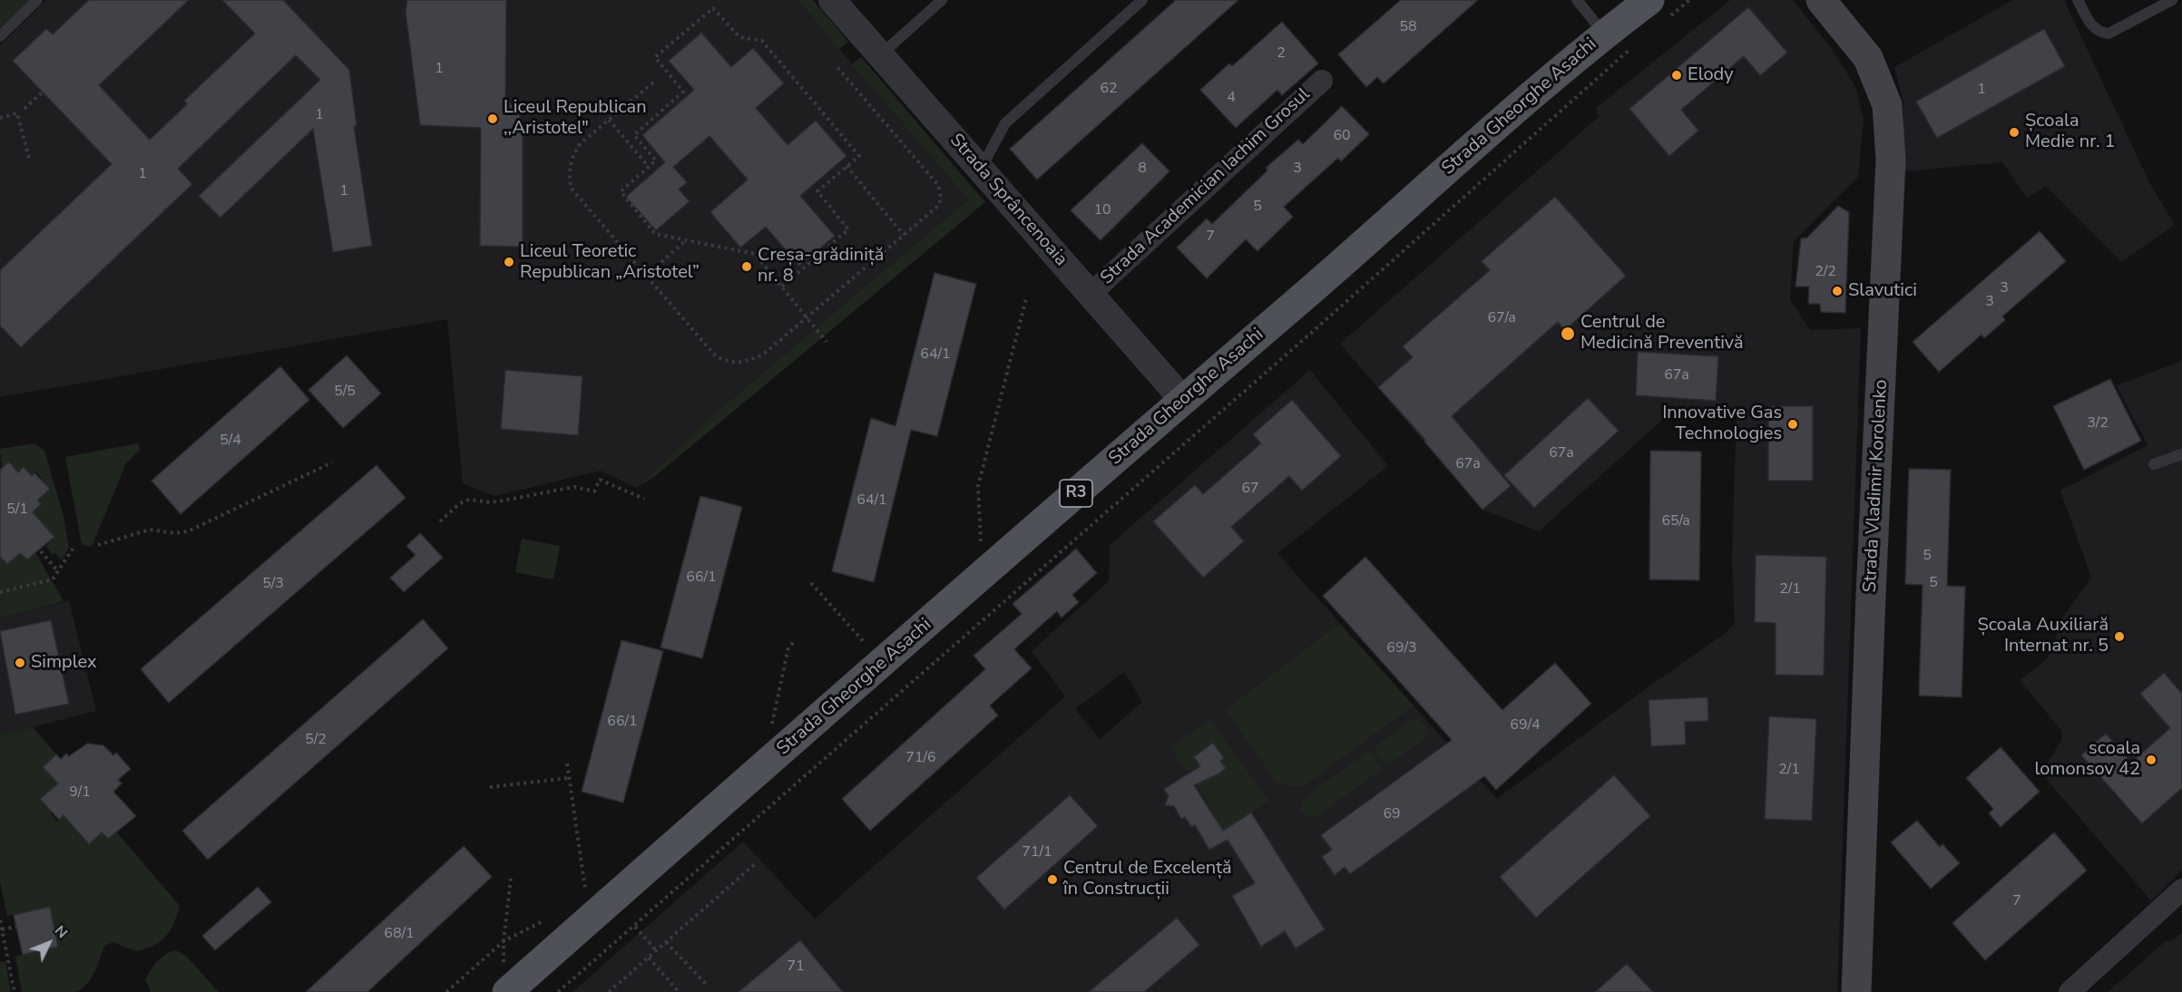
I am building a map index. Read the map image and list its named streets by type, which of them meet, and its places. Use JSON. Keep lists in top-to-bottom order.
{
  "streets": {
    "main road": ["Strada Gheorghe Asachi", "Strada Vladimir Korolenko", "R3"],
    "street": ["Strada Academician Iachim Grosul", "Strada Sprâncenoaia"]
  },
  "crossings": [
    ["Strada Gheorghe Asachi", "Strada Sprâncenoaia"],
    ["Strada Academician Iachim Grosul", "Strada Sprâncenoaia"]
  ],
  "places": [
    "Elody",
    "Liceul Republican ,,Aristotel\"",
    "Școala Medie nr. 1",
    "Liceul Teoretic Republican „Aristotel”",
    "Creșa-grădiniță nr. 8",
    "Slavutici",
    "Centrul de Medicină Preventivă",
    "Innovative Gas Technologies",
    "Școala Auxiliară Internat nr. 5",
    "Simplex",
    "scoala lomonsov 42",
    "Centrul de Excelență în Construcții"
  ],
  "house_numbers": [
    "58",
    "2",
    "1",
    "62",
    "1",
    "4",
    "1",
    "60",
    "8",
    "3",
    "1",
    "1",
    "5",
    "10",
    "7",
    "2/2",
    "3",
    "3",
    "67/a",
    "64/1",
    "67a",
    "5/5",
    "3/2",
    "5/4",
    "67a",
    "67a",
    "67",
    "64/1",
    "5/1",
    "65/a",
    "5",
    "66/1",
    "5",
    "5/3",
    "2/1",
    "69/3",
    "66/1",
    "69/4",
    "5/2",
    "71/6",
    "2/1",
    "9/1",
    "69",
    "71/1",
    "7",
    "68/1",
    "71"
  ],
  "north": "top right"
}
